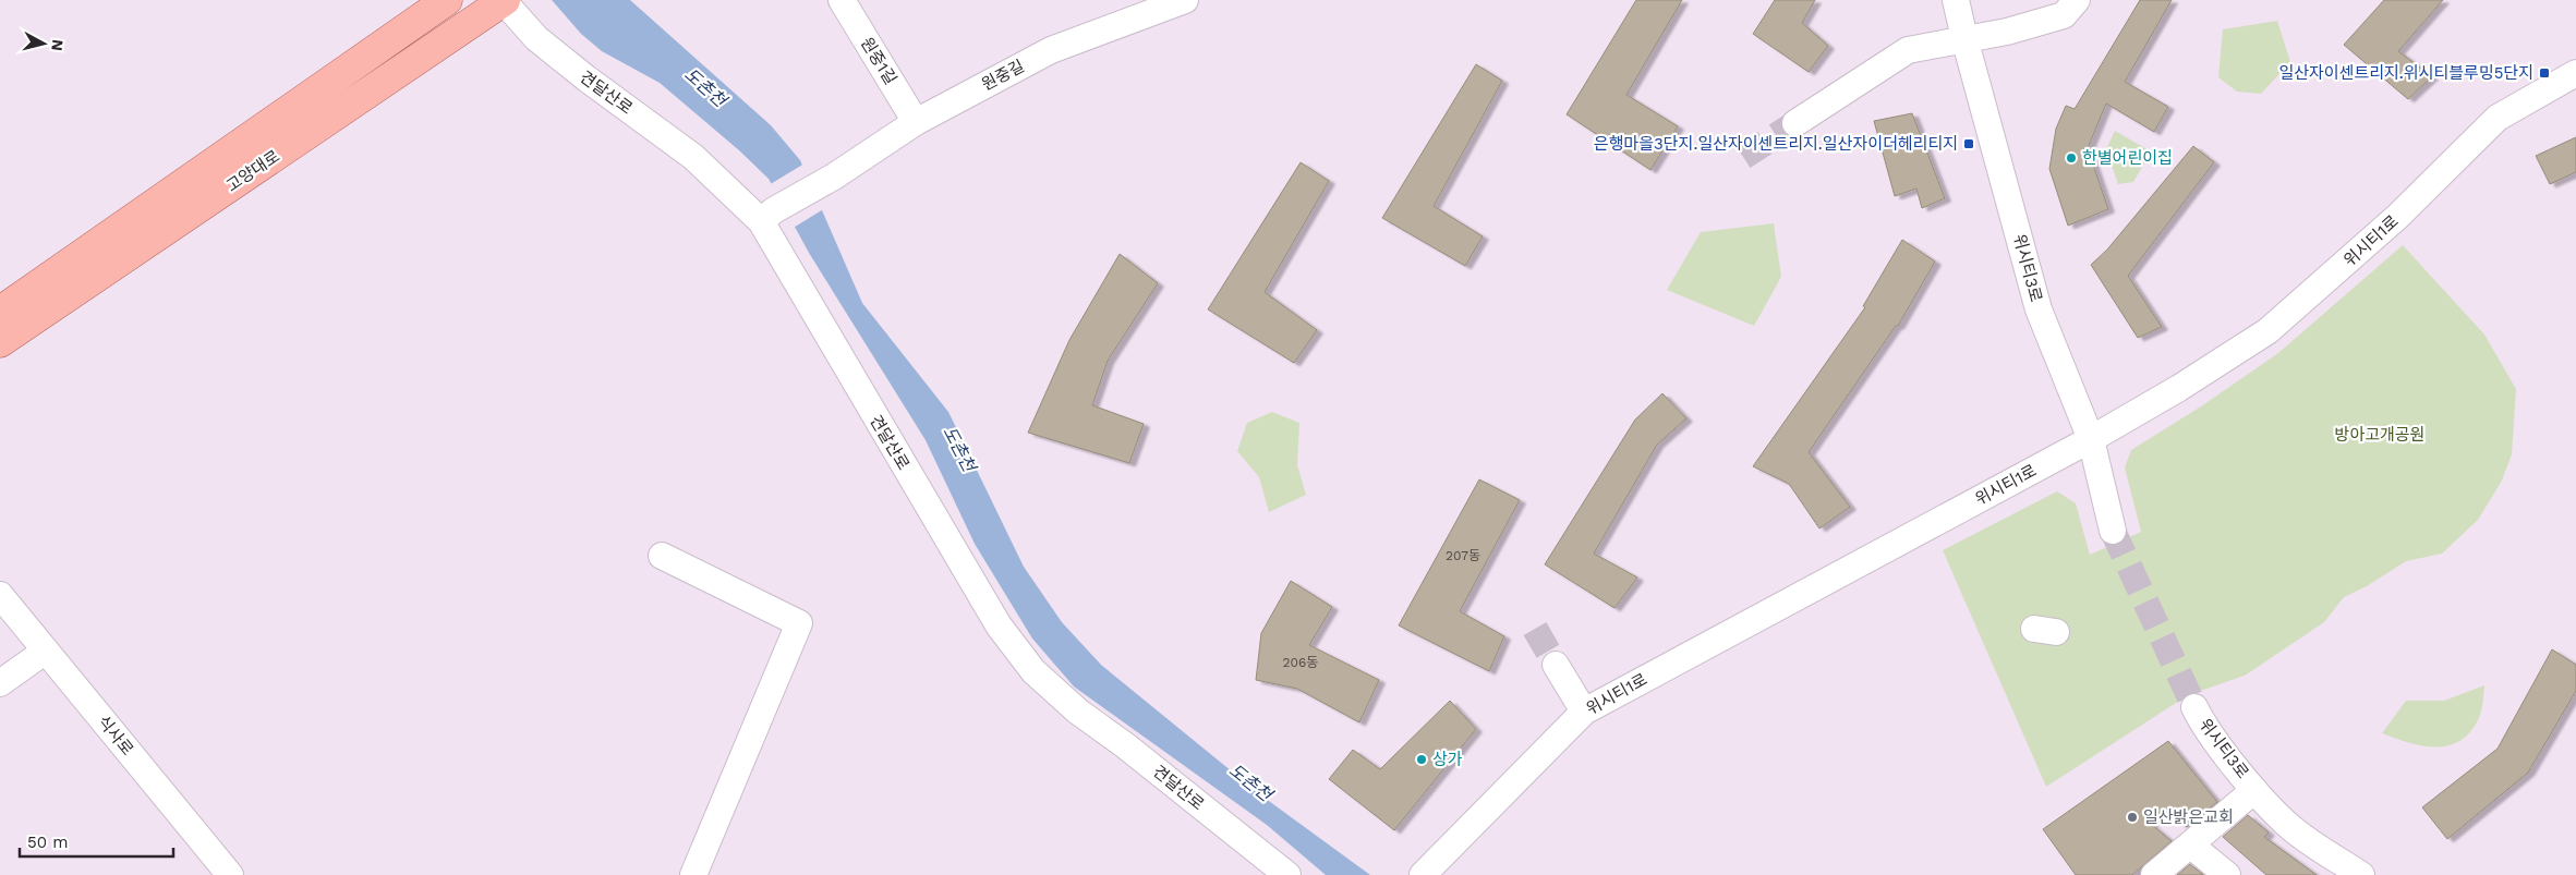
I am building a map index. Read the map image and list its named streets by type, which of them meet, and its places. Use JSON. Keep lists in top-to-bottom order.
{
  "streets": {
    "main road": ["고양대로"],
    "street": [
      "원중1길",
      "원중길",
      "견달산로",
      "위시티1로",
      "위시티3로",
      "식사로"
    ]
  },
  "crossings": [
    ["원중1길", "원중길"],
    ["원중길", "견달산로"],
    ["견달산로", "고양대로"],
    ["위시티1로", "위시티3로"]
  ],
  "water": ["도촌천"],
  "parks": ["방아고개공원"],
  "places": {
    "transit": ["일산자이센트리지.위시티블루밍5단지", "은행마을3단지.일산자이센트리지.일산자이더헤리티지"],
    "other": ["한별어린이집", "상가", "일산밝은교회"]
  },
  "house_numbers": ["207동", "206동"],
  "scale_bar": "50 m",
  "north": "right"
}
